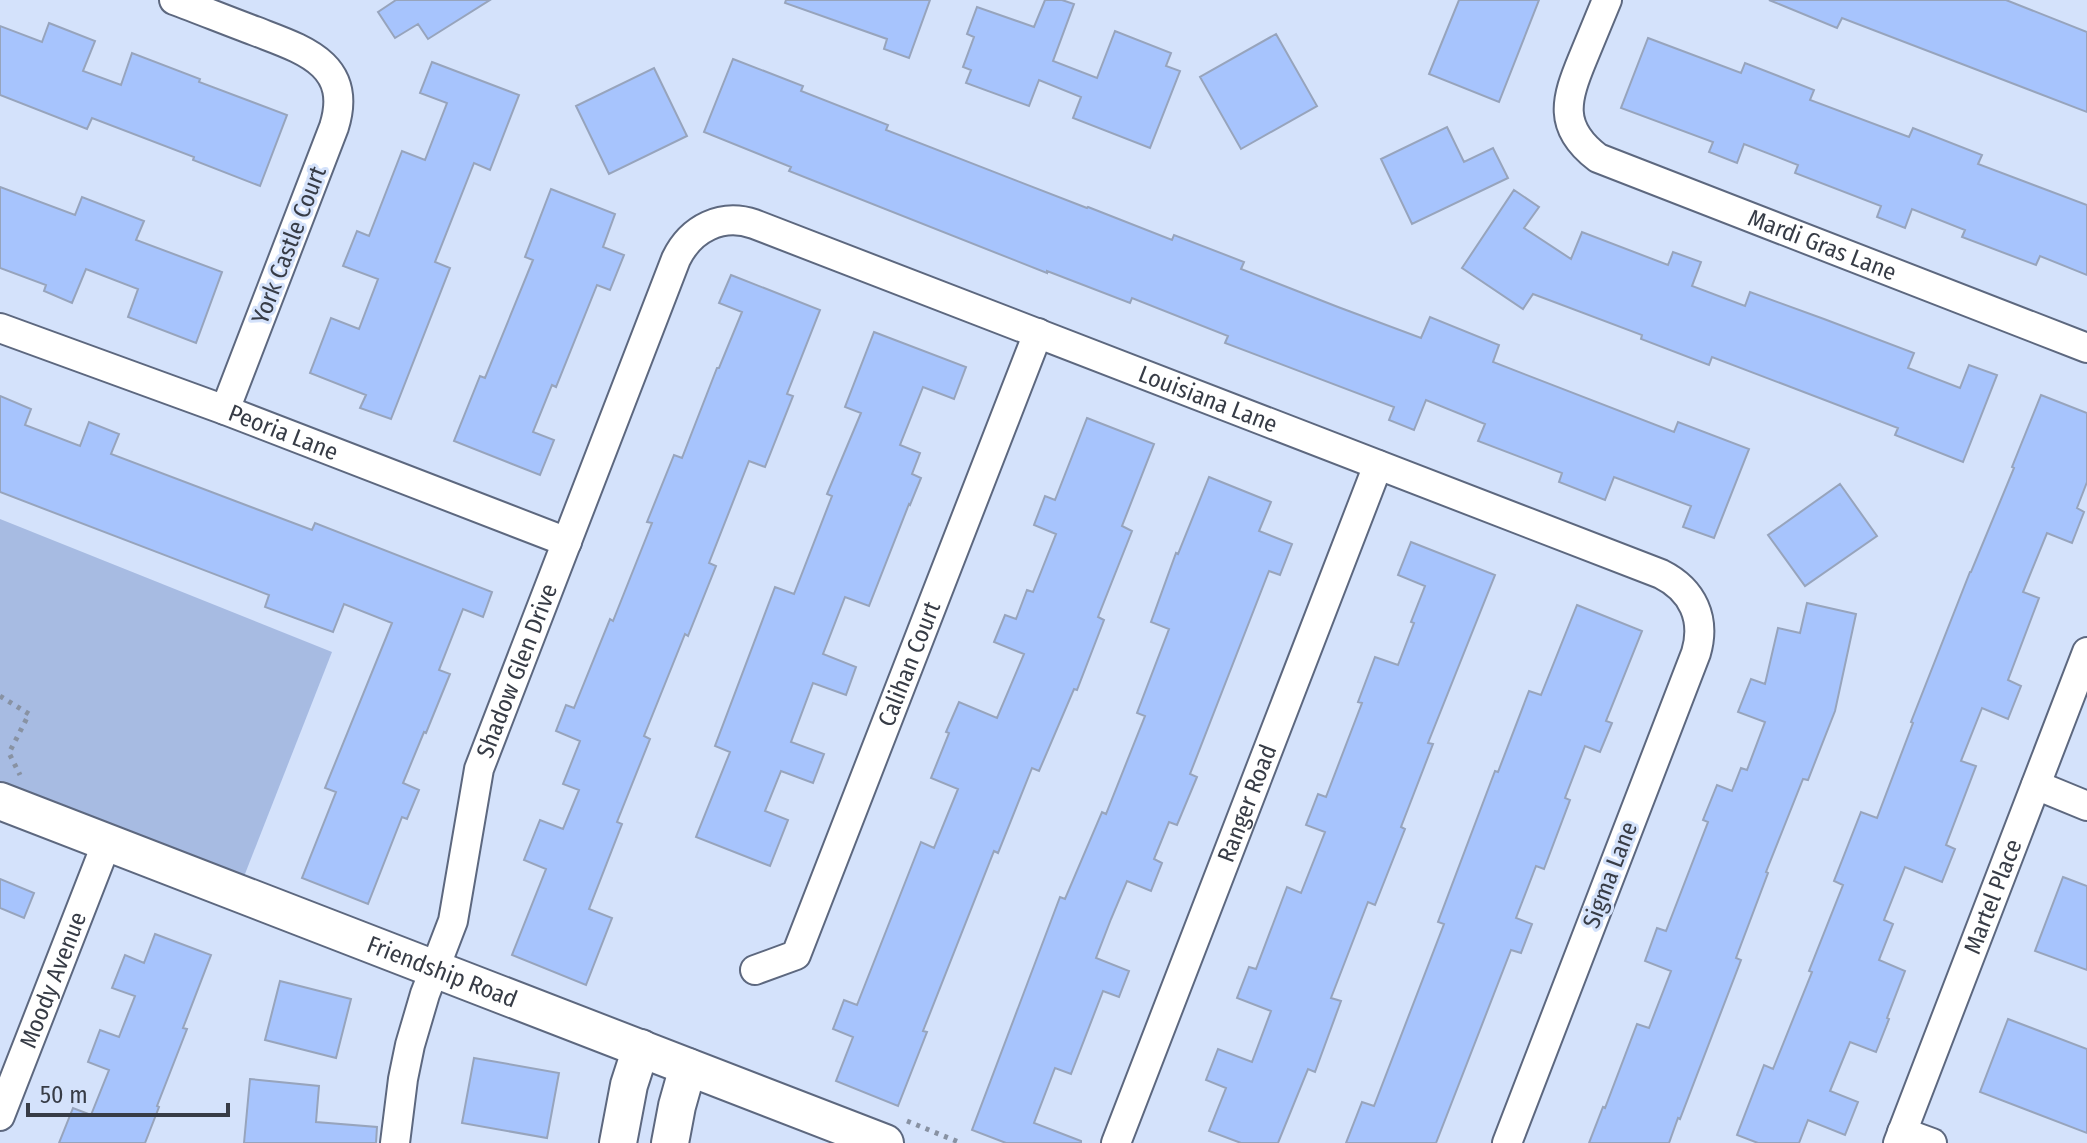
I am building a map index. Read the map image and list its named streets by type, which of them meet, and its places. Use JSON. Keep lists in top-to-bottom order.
{
  "streets": {
    "street": [
      "York Castle Court",
      "Mardi Gras Lane",
      "Louisiana Lane",
      "Peoria Lane",
      "Calihan Court",
      "Shadow Glen Drive",
      "Ranger Road",
      "Sigma Lane",
      "Martel Place",
      "Friendship Road",
      "Moody Avenue"
    ]
  },
  "crossings": [
    ["York Castle Court", "Peoria Lane"],
    ["Louisiana Lane", "Calihan Court"],
    ["Louisiana Lane", "Shadow Glen Drive"],
    ["Louisiana Lane", "Ranger Road"],
    ["Louisiana Lane", "Sigma Lane"],
    ["Peoria Lane", "Shadow Glen Drive"],
    ["Shadow Glen Drive", "Friendship Road"],
    ["Friendship Road", "Moody Avenue"]
  ],
  "scale_bar": "50 m"
}
